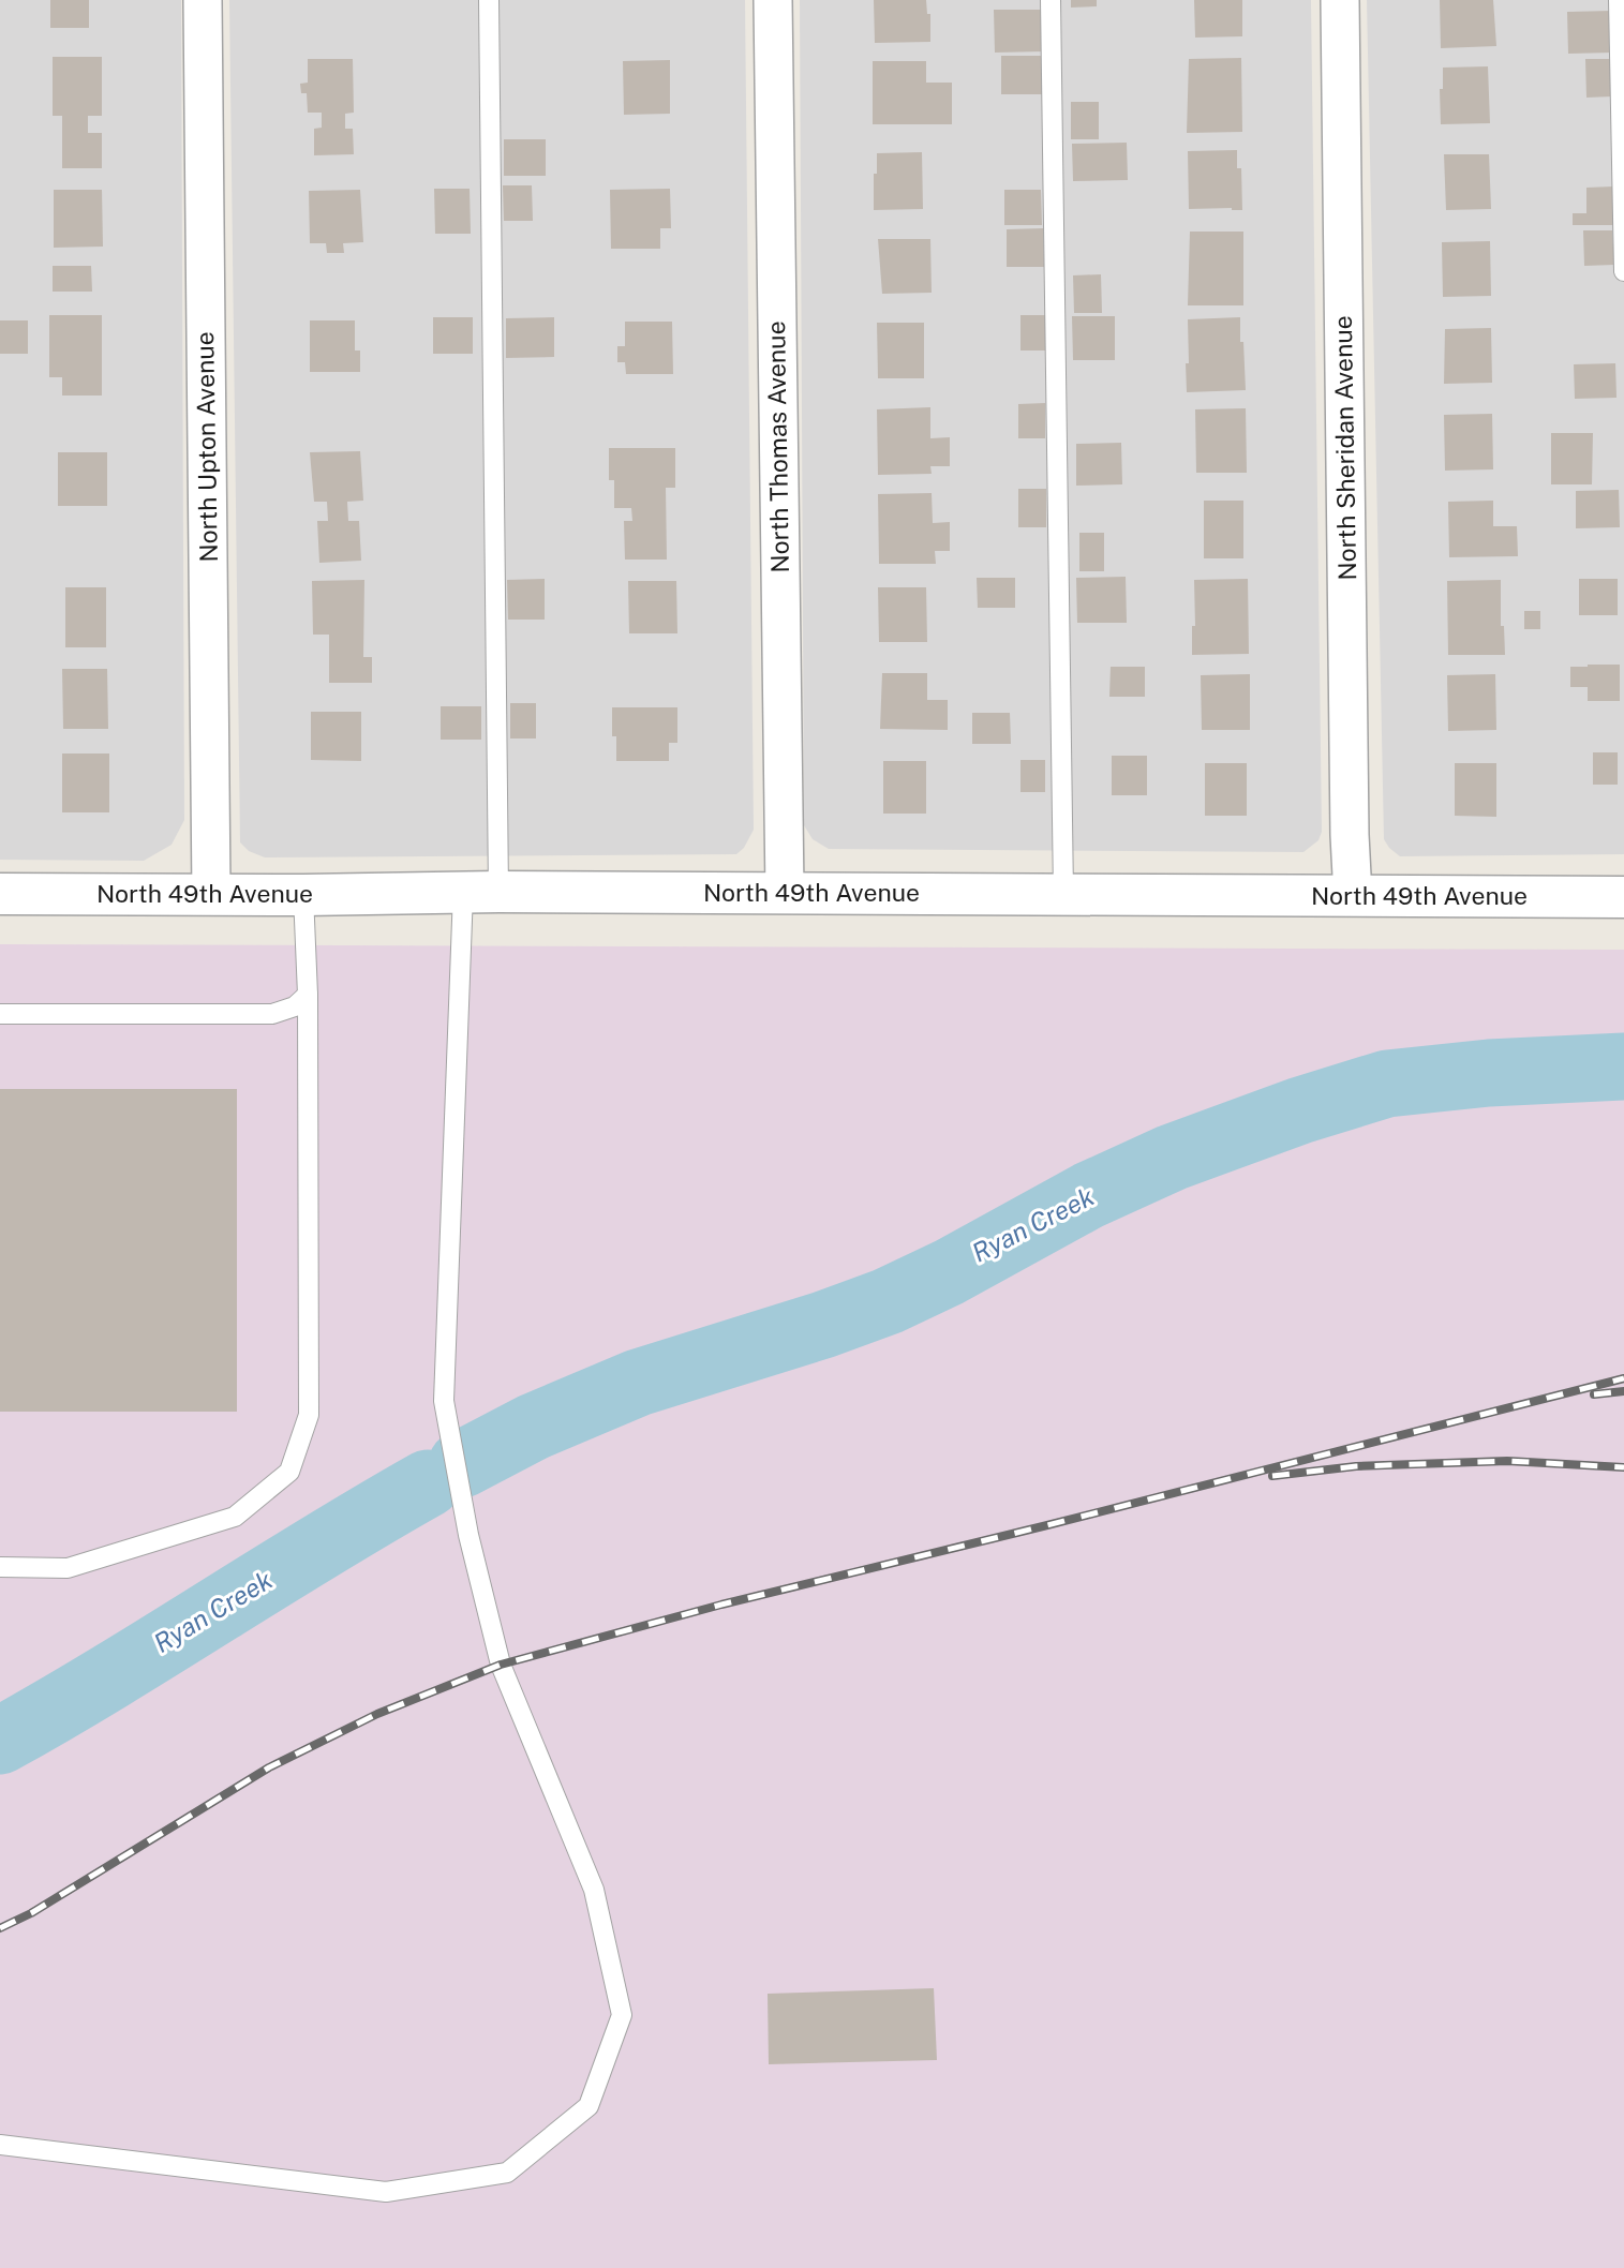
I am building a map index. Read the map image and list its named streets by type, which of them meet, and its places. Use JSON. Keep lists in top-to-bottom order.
{
  "streets": {
    "street": [
      "North Upton Avenue",
      "North Thomas Avenue",
      "North Sheridan Avenue",
      "North 49th Avenue"
    ]
  },
  "crossings": [
    ["North Upton Avenue", "North 49th Avenue"],
    ["North Thomas Avenue", "North 49th Avenue"],
    ["North Sheridan Avenue", "North 49th Avenue"]
  ],
  "water": ["Ryan Creek"]
}
